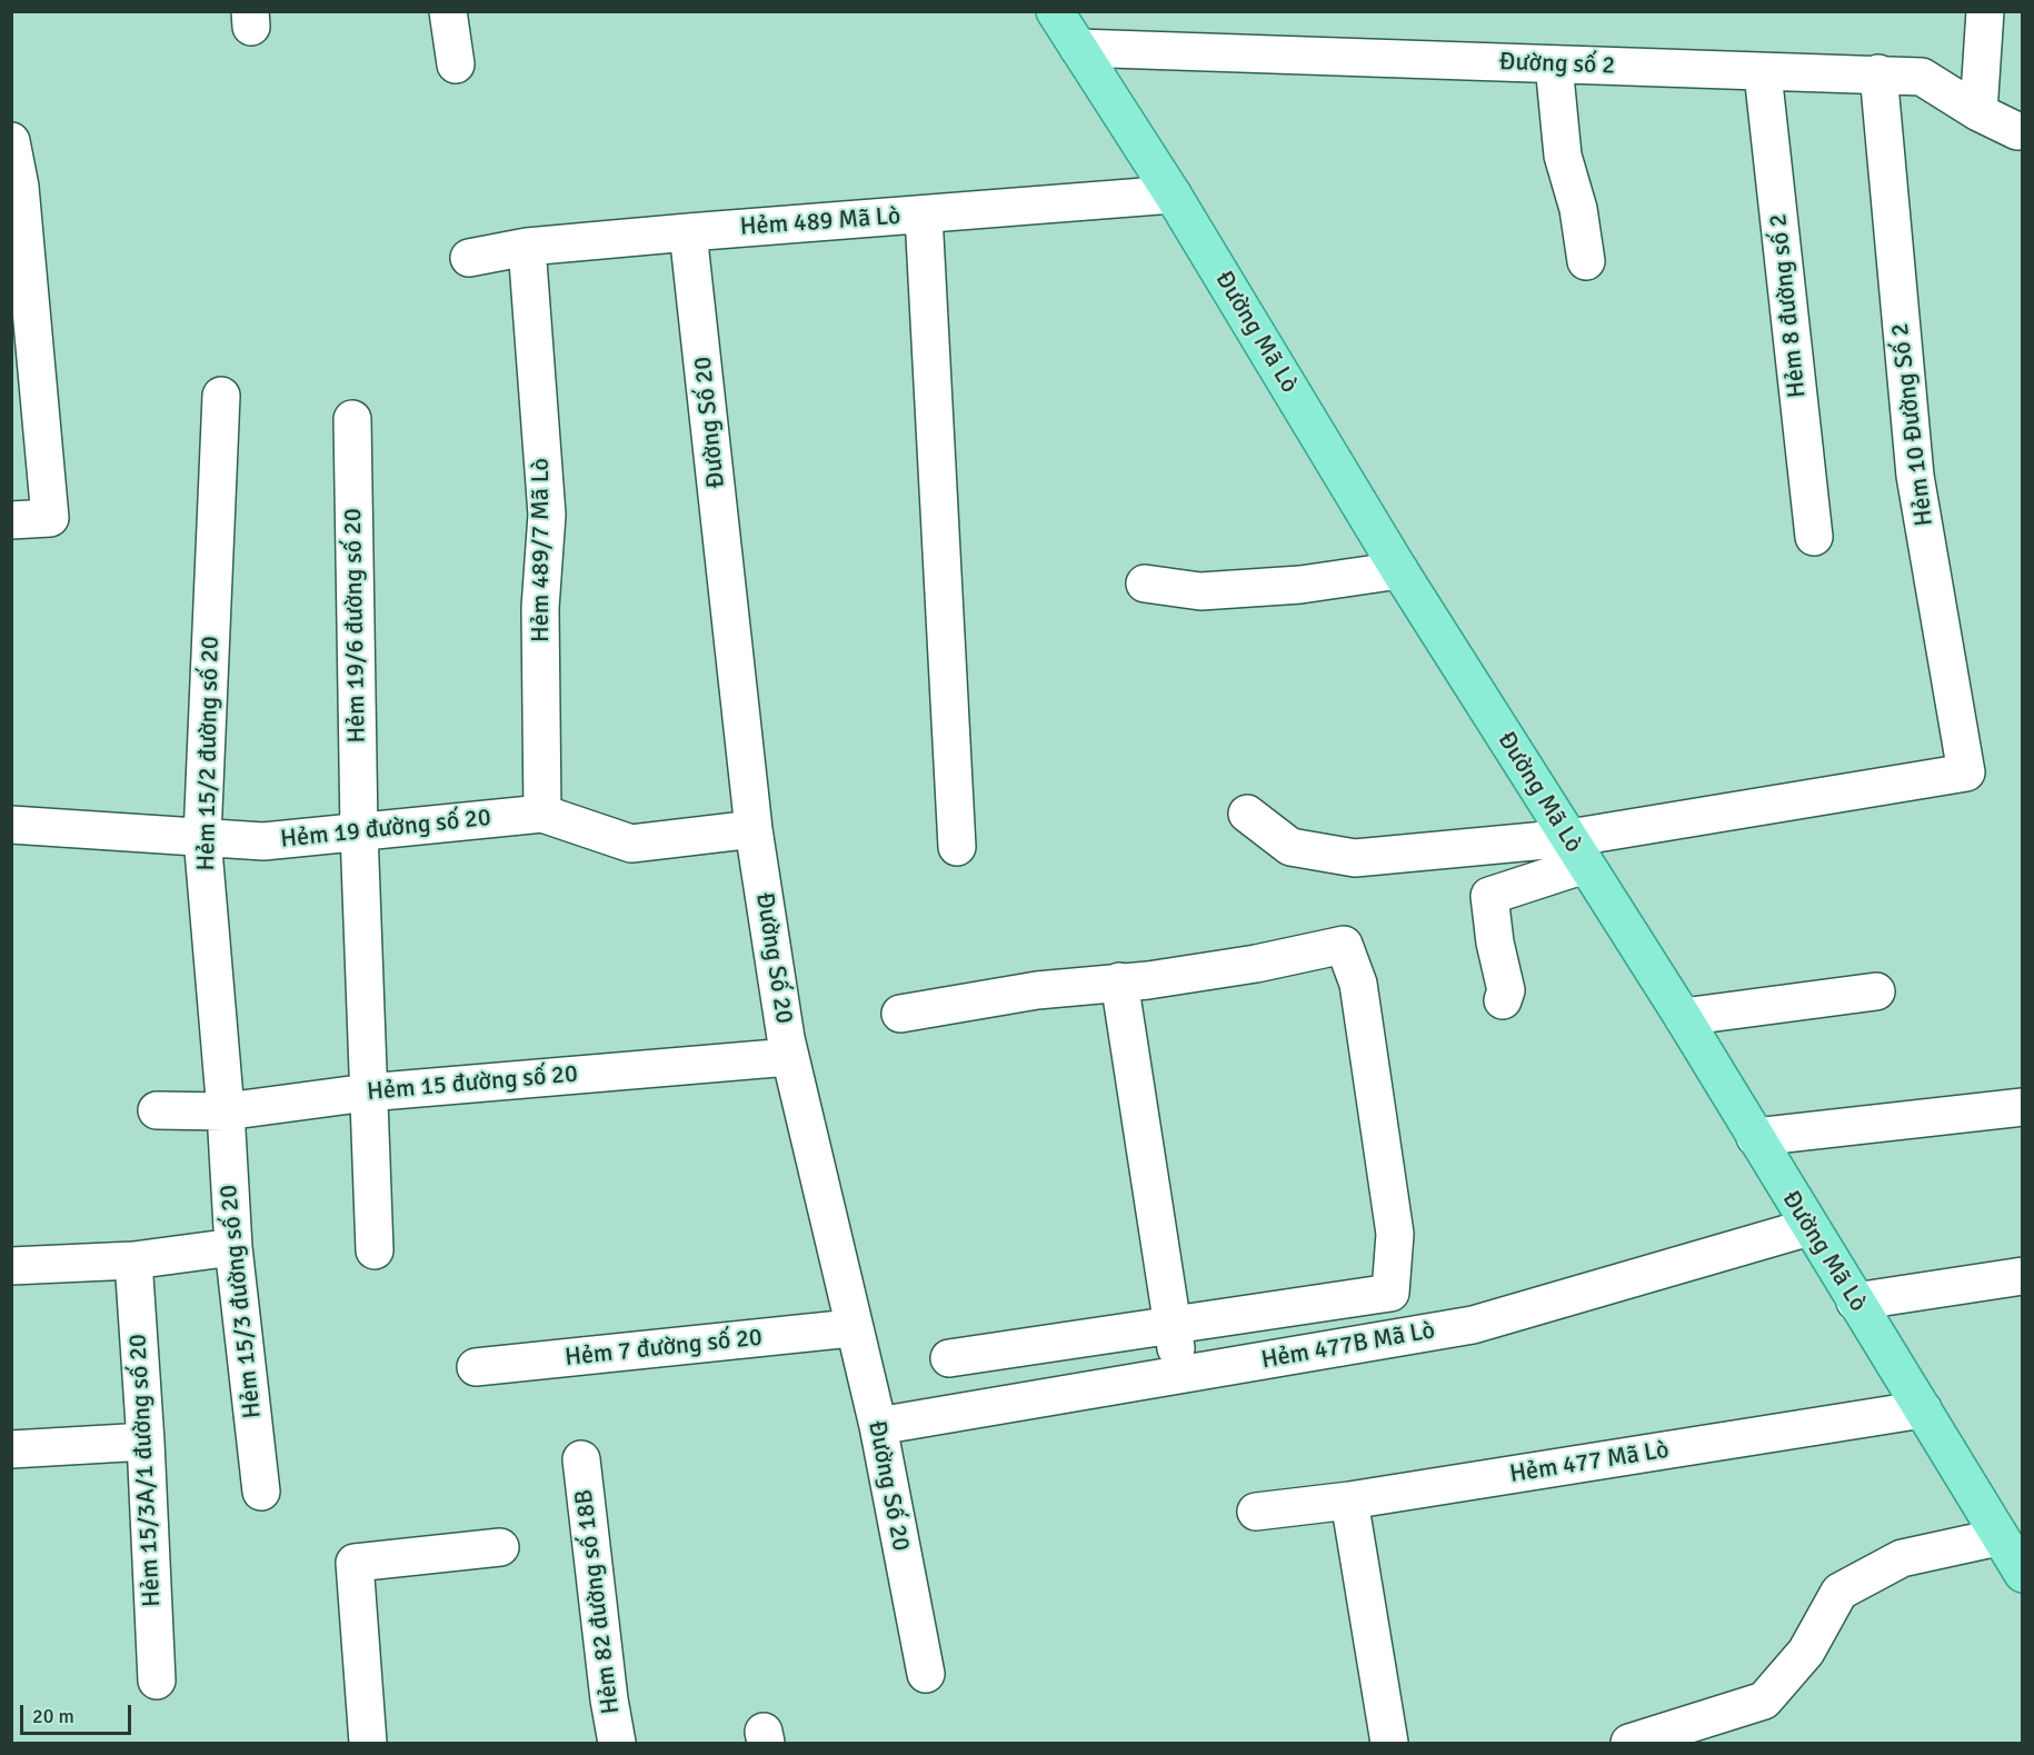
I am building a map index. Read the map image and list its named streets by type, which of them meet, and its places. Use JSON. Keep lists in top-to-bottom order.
{
  "streets": {
    "main road": ["Đường Mã Lò"],
    "street": [
      "Đường số 2",
      "Hẻm 489 Mã Lò",
      "Hẻm 8 đường số 2",
      "Đường Số 20",
      "Hẻm 10 Đường Số 2",
      "Hẻm 489/7 Mã Lò",
      "Hẻm 19/6 đường số 20",
      "Hẻm 15/2 đường số 20",
      "Hẻm 19 đường số 20",
      "Hẻm 15 đường số 20",
      "Hẻm 15/3 đường số 20",
      "Hẻm 477B Mã Lò",
      "Hẻm 7 đường số 20",
      "Hẻm 477 Mã Lò",
      "Hẻm 15/3A/1 đường số 20",
      "Hẻm 82 đường số 18B"
    ]
  },
  "crossings": [
    ["Đường số 2", "Hẻm 8 đường số 2"],
    ["Đường số 2", "Đường Mã Lò"],
    ["Đường số 2", "Hẻm 10 Đường Số 2"],
    ["Hẻm 489 Mã Lò", "Đường Mã Lò"],
    ["Hẻm 489 Mã Lò", "Đường Số 20"],
    ["Hẻm 489 Mã Lò", "Hẻm 489/7 Mã Lò"],
    ["Đường Mã Lò", "Hẻm 10 Đường Số 2"],
    ["Đường Mã Lò", "Hẻm 477B Mã Lò"],
    ["Đường Mã Lò", "Hẻm 477 Mã Lò"],
    ["Đường Số 20", "Hẻm 19 đường số 20"],
    ["Đường Số 20", "Hẻm 15 đường số 20"],
    ["Đường Số 20", "Hẻm 477B Mã Lò"],
    ["Đường Số 20", "Hẻm 7 đường số 20"],
    ["Hẻm 489/7 Mã Lò", "Hẻm 19 đường số 20"],
    ["Hẻm 19/6 đường số 20", "Hẻm 19 đường số 20"],
    ["Hẻm 19/6 đường số 20", "Hẻm 15 đường số 20"],
    ["Hẻm 15/2 đường số 20", "Hẻm 19 đường số 20"],
    ["Hẻm 15/2 đường số 20", "Hẻm 15 đường số 20"],
    ["Hẻm 15/2 đường số 20", "Hẻm 15/3 đường số 20"],
    ["Hẻm 15 đường số 20", "Hẻm 15/3 đường số 20"]
  ],
  "scale_bar": "20 m"
}
